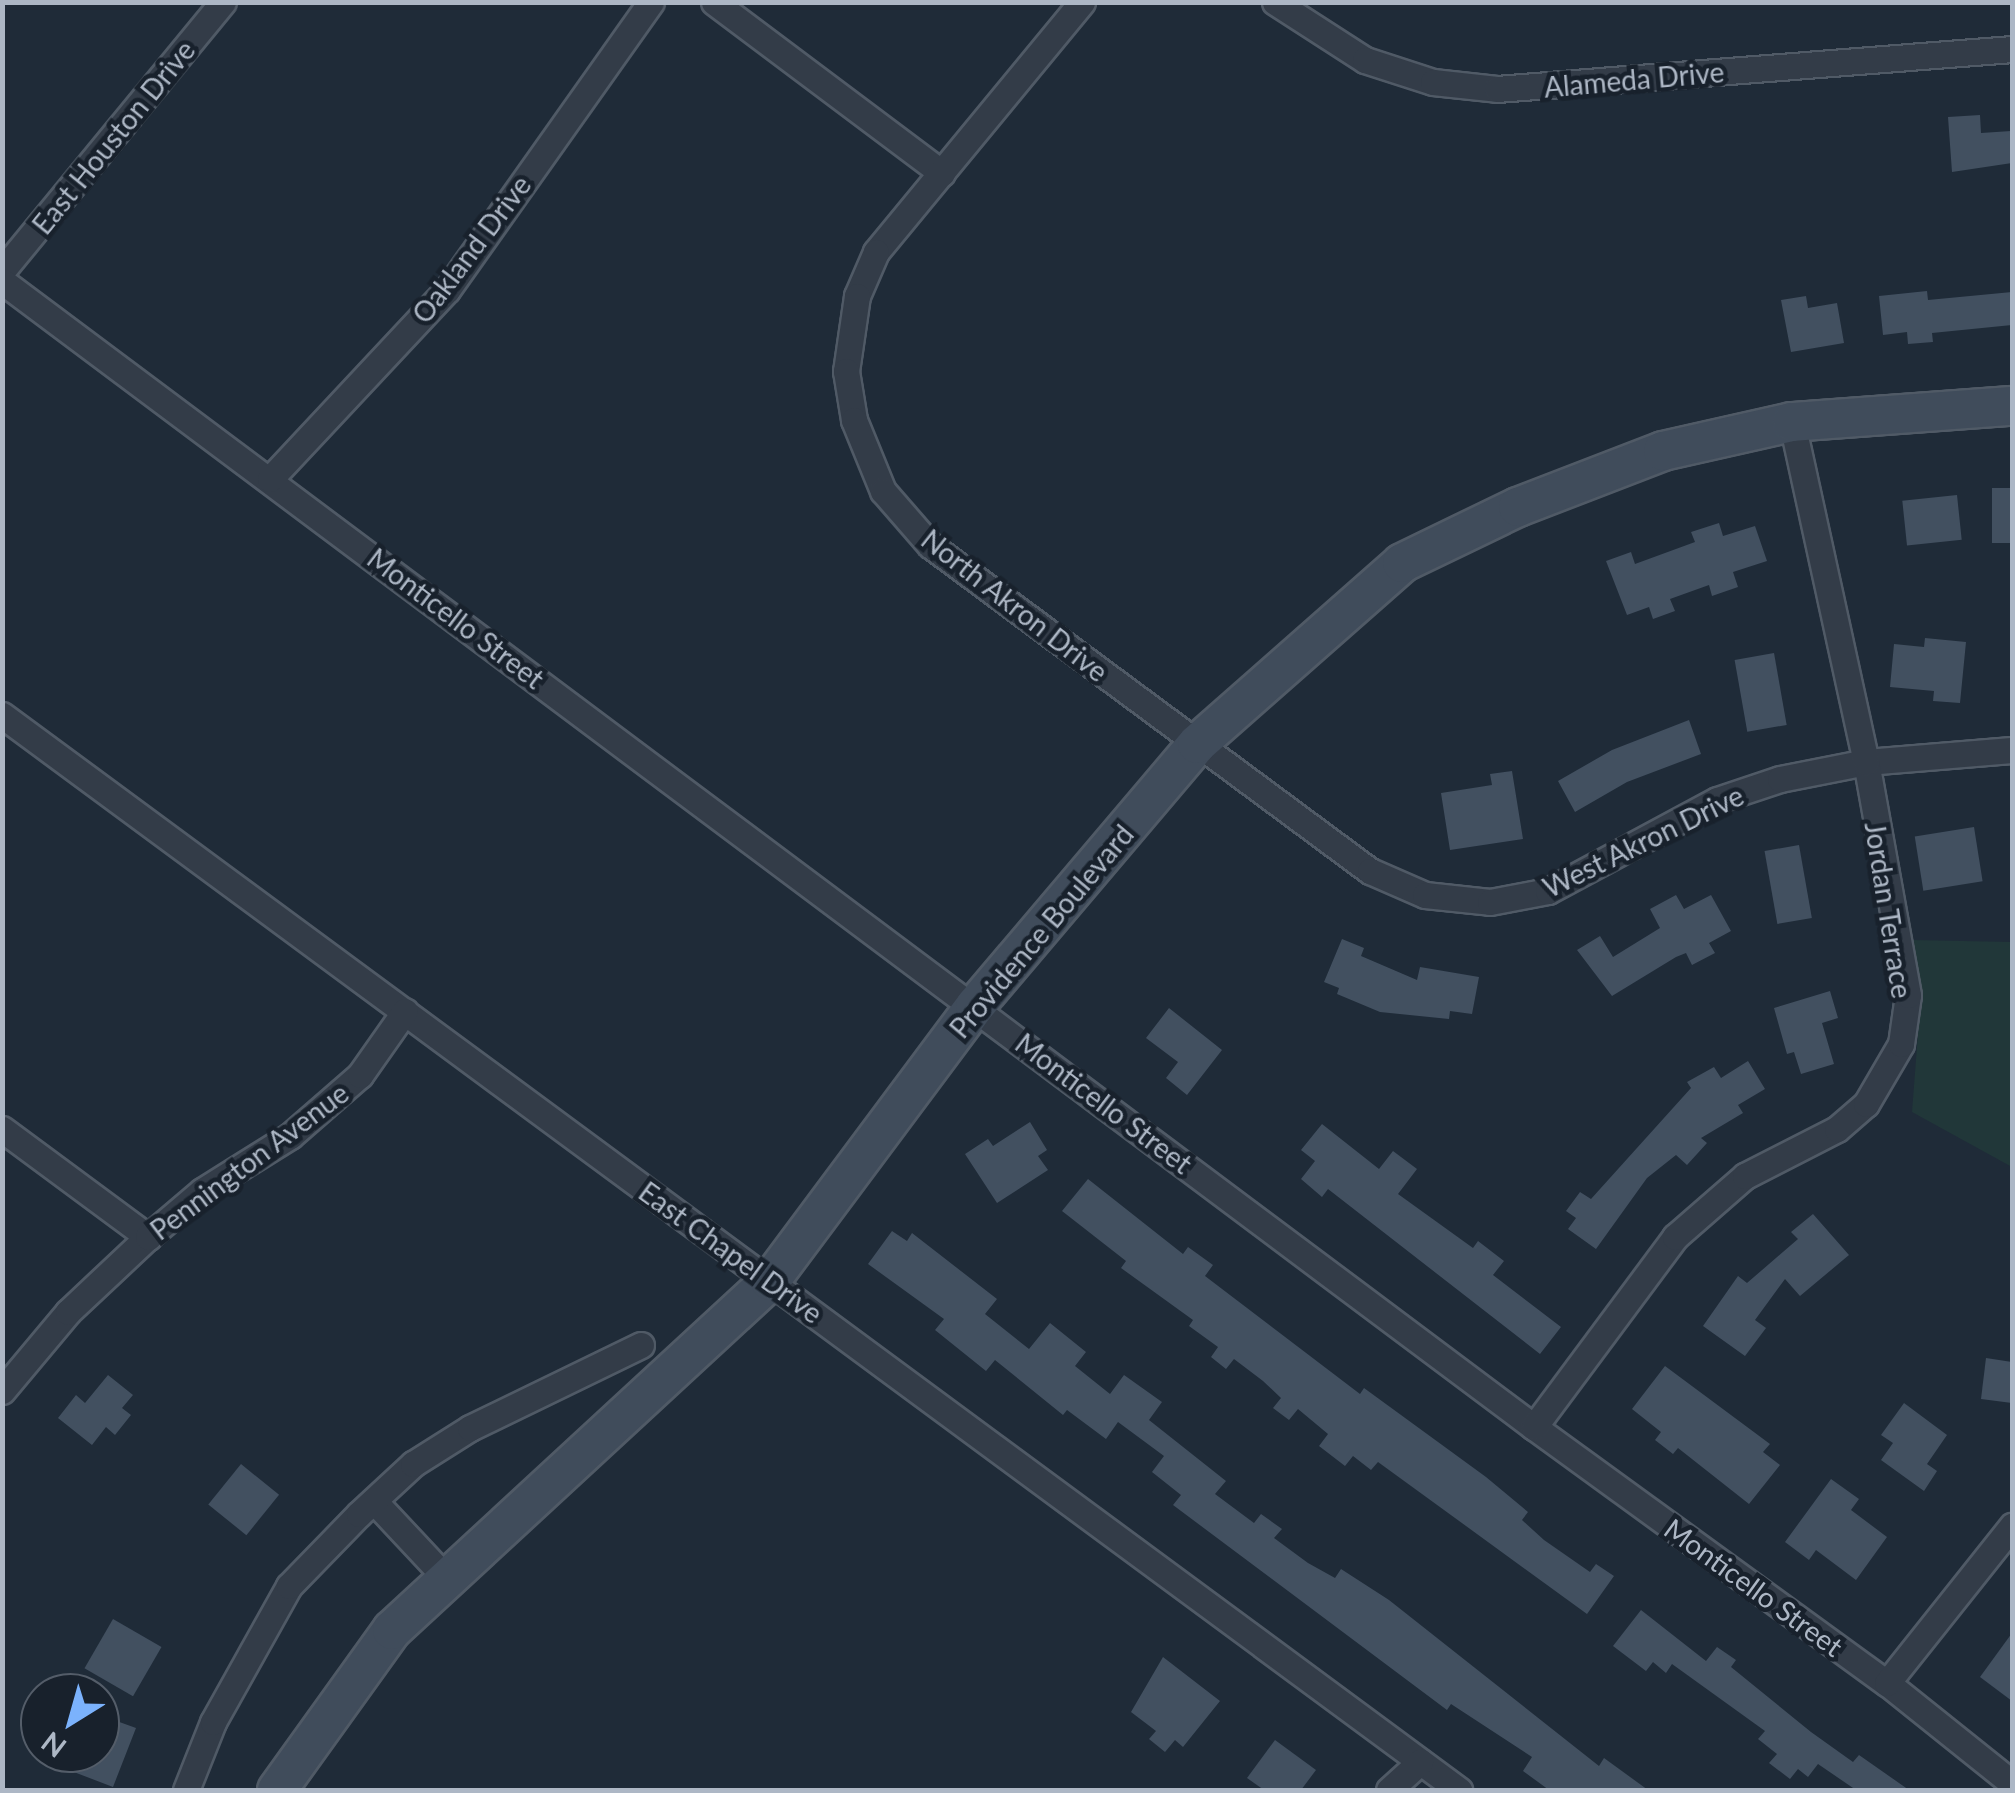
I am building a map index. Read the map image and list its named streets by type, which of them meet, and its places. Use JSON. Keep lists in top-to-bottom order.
{
  "streets": {
    "main road": ["Providence Boulevard"],
    "street": [
      "Alameda Drive",
      "East Houston Drive",
      "Oakland Drive",
      "North Akron Drive",
      "Monticello Street",
      "West Akron Drive",
      "Jordan Terrace",
      "Pennington Avenue",
      "East Chapel Drive"
    ]
  },
  "crossings": [
    ["Oakland Drive", "Monticello Street"],
    ["North Akron Drive", "West Akron Drive"],
    ["North Akron Drive", "Providence Boulevard"],
    ["Monticello Street", "Jordan Terrace"],
    ["Monticello Street", "Providence Boulevard"],
    ["West Akron Drive", "Jordan Terrace"],
    ["West Akron Drive", "Providence Boulevard"],
    ["Jordan Terrace", "Providence Boulevard"],
    ["Providence Boulevard", "East Chapel Drive"],
    ["Pennington Avenue", "East Chapel Drive"]
  ],
  "north": "bottom left"
}
